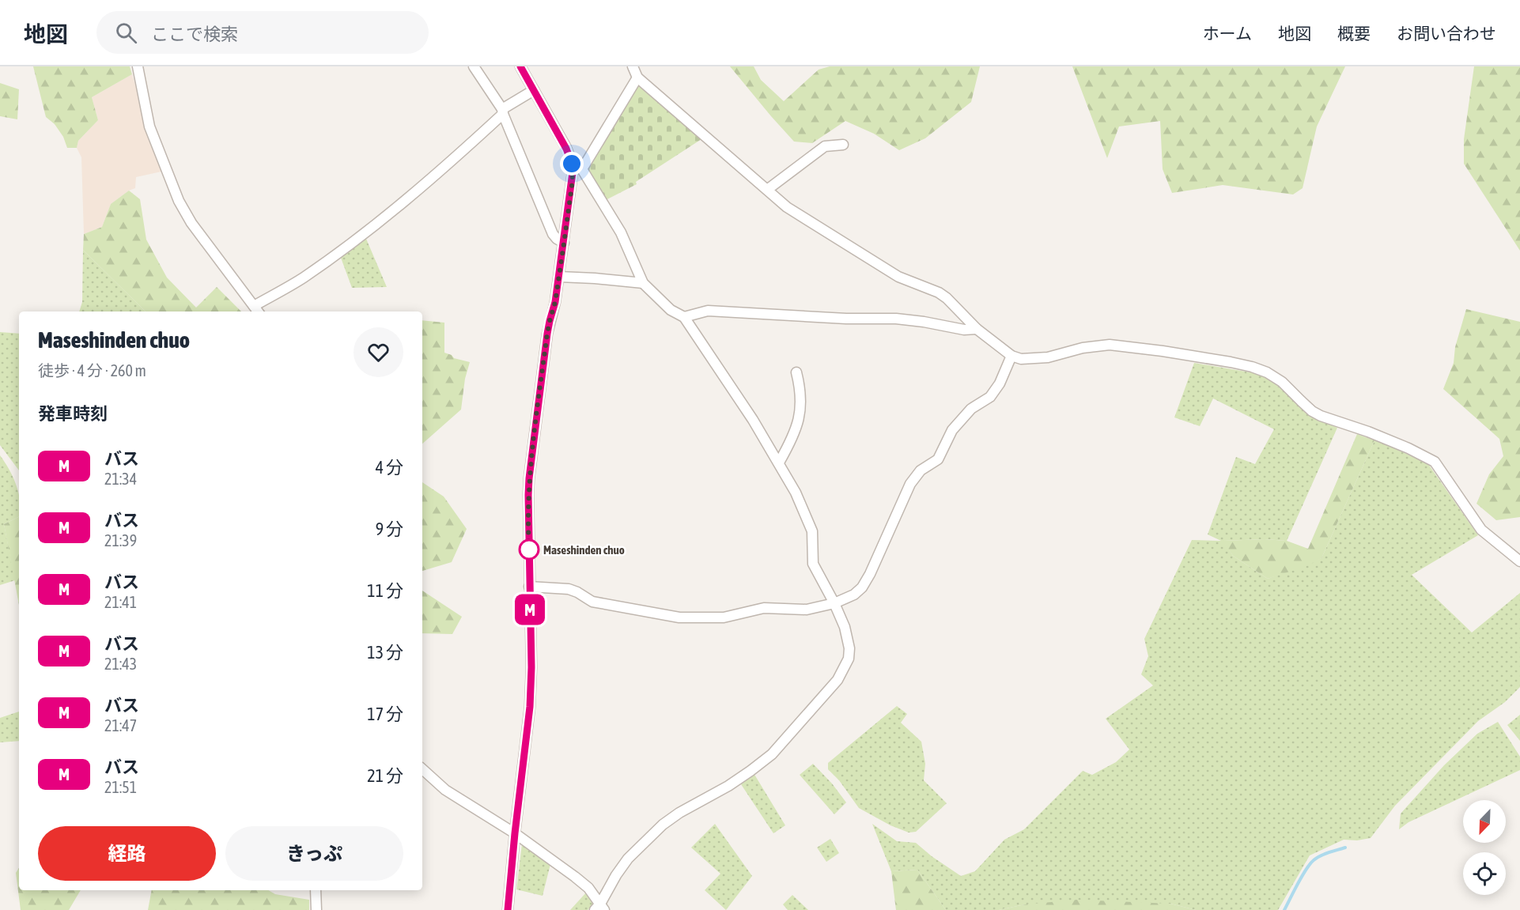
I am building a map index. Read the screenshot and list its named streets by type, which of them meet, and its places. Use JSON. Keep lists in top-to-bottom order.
{
  "places": ["Maseshinden chuo"],
  "lines": ["bus line M"],
  "north": "bottom left",
  "page": {
    "header": "地図",
    "search": "ここで検索",
    "nav": [
      "ホーム",
      "地図",
      "概要",
      "お問い合わせ"
    ],
    "on_map": "M",
    "heading": [
      ["Maseshinden chuo", "徒歩 · 4 分 · 260 m"],
      "発車時刻"
    ],
    "list": [
      {
        "mark": "M",
        "name": "バス",
        "note": "21:34",
        "value": "4 分"
      },
      {
        "mark": "M",
        "name": "バス",
        "note": "21:39",
        "value": "9 分"
      },
      {
        "mark": "M",
        "name": "バス",
        "note": "21:41",
        "value": "11 分"
      },
      {
        "mark": "M",
        "name": "バス",
        "note": "21:43",
        "value": "13 分"
      },
      {
        "mark": "M",
        "name": "バス",
        "note": "21:47",
        "value": "17 分"
      },
      {
        "mark": "M",
        "name": "バス",
        "note": "21:51",
        "value": "21 分"
      }
    ],
    "buttons": ["経路", "きっぷ"]
  }
}
